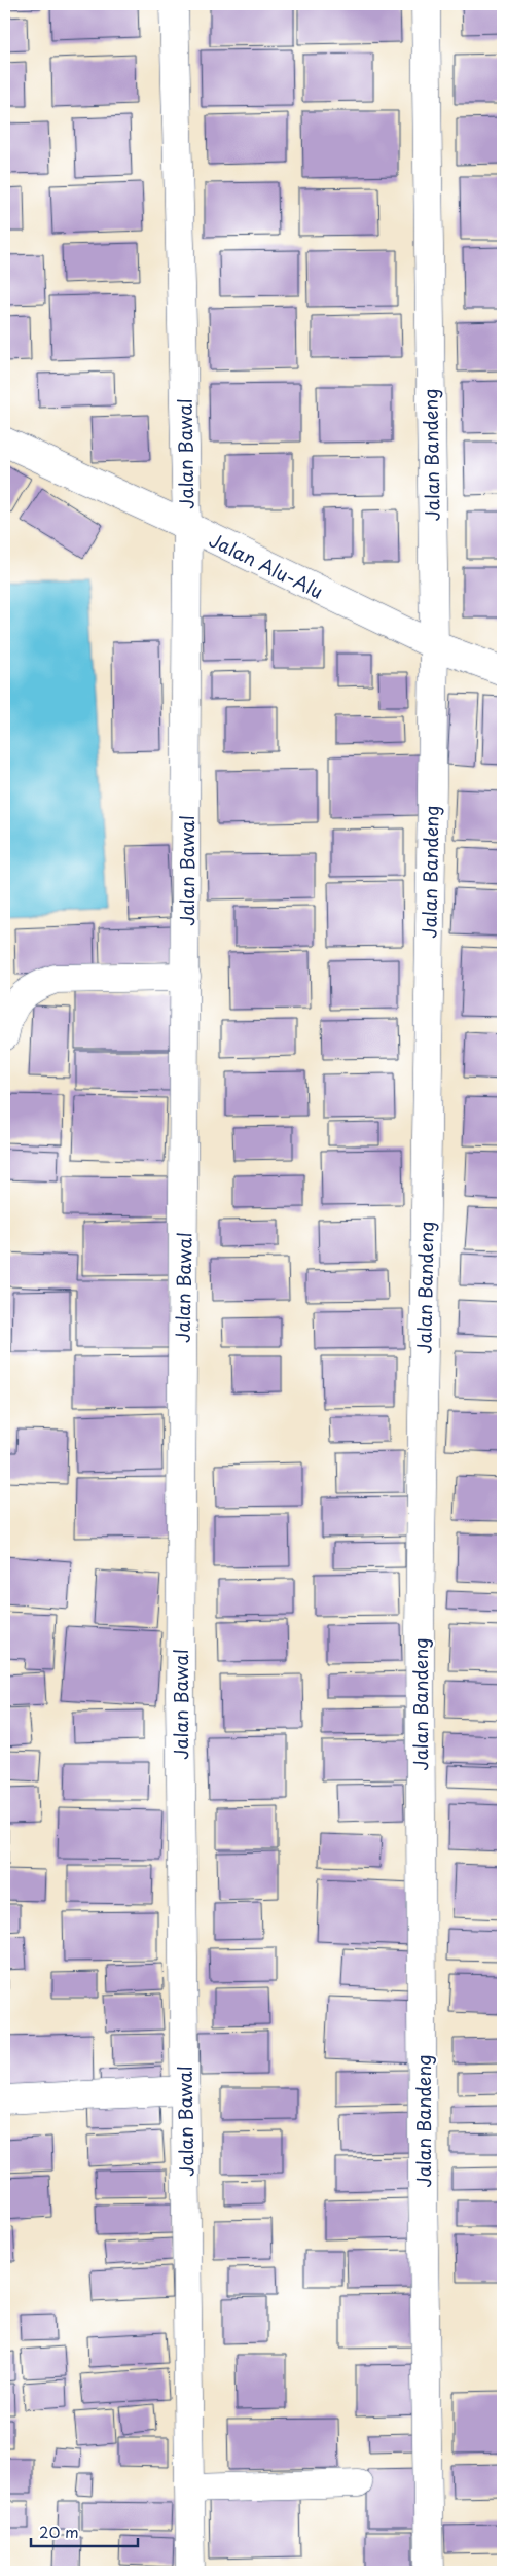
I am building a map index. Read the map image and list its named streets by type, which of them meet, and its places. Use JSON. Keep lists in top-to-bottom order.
{
  "streets": {
    "street": ["Jalan Bawal", "Jalan Bandeng", "Jalan Alu-Alu"]
  },
  "crossings": [
    ["Jalan Bawal", "Jalan Alu-Alu"],
    ["Jalan Bandeng", "Jalan Alu-Alu"]
  ],
  "scale_bar": "20 m"
}
